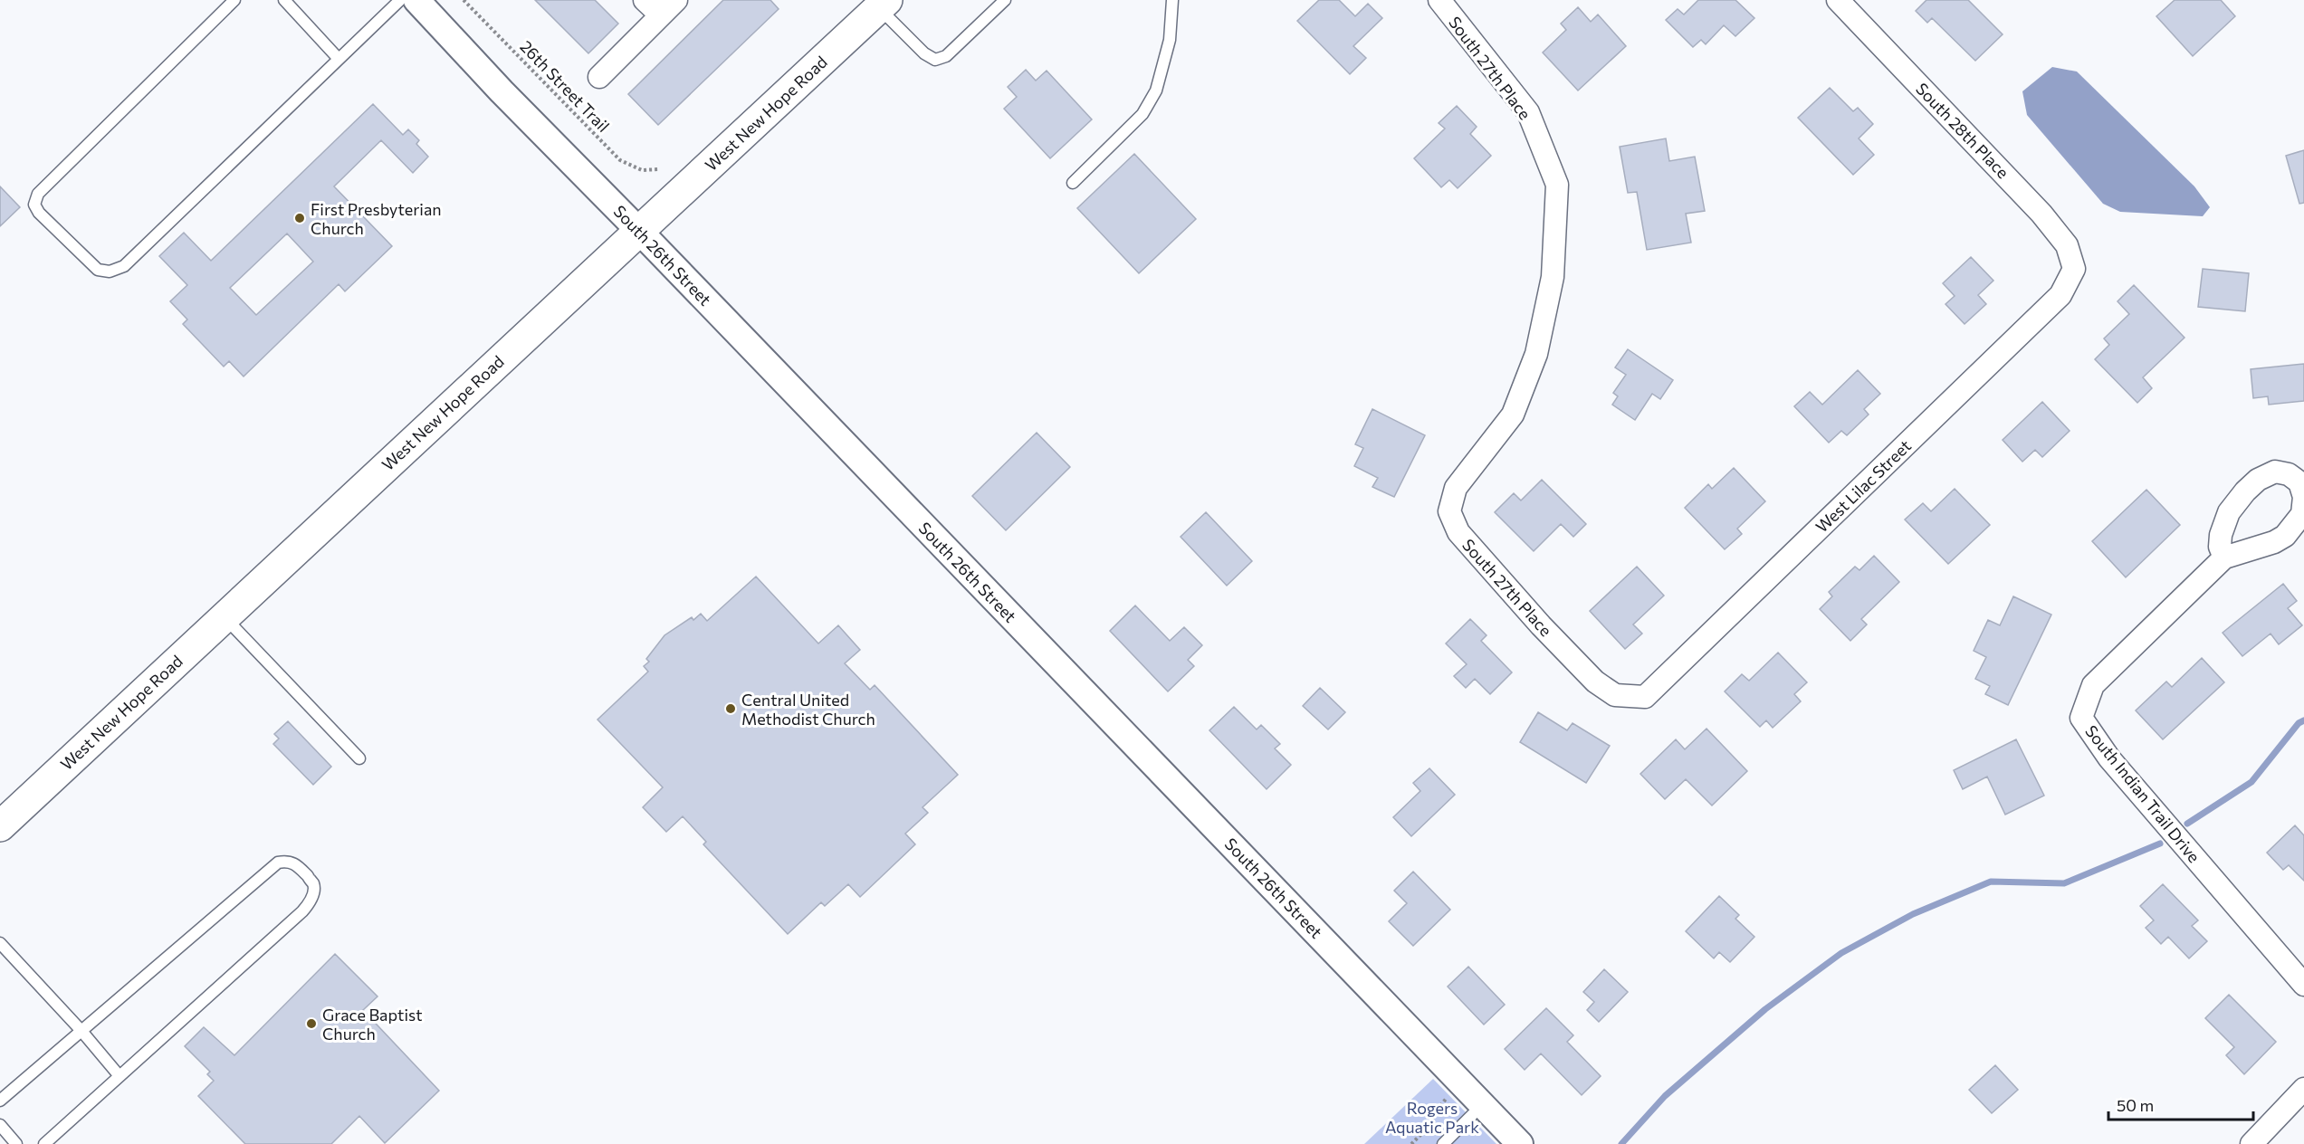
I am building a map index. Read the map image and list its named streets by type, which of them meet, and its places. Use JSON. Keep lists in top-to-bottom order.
{
  "streets": {
    "main road": ["West New Hope Road"],
    "street": [
      "South 27th Place",
      "South 28th Place",
      "South 26th Street",
      "West Lilac Street",
      "South Indian Trail Drive"
    ],
    "path": ["26th Street Trail"]
  },
  "crossings": [
    ["South 27th Place", "West Lilac Street"],
    ["West New Hope Road", "South 26th Street"],
    ["South 28th Place", "West Lilac Street"]
  ],
  "parks": ["Rogers Aquatic Park"],
  "places": ["First Presbyterian Church", "Central United Methodist Church", "Grace Baptist Church"],
  "scale_bar": "50 m"
}
